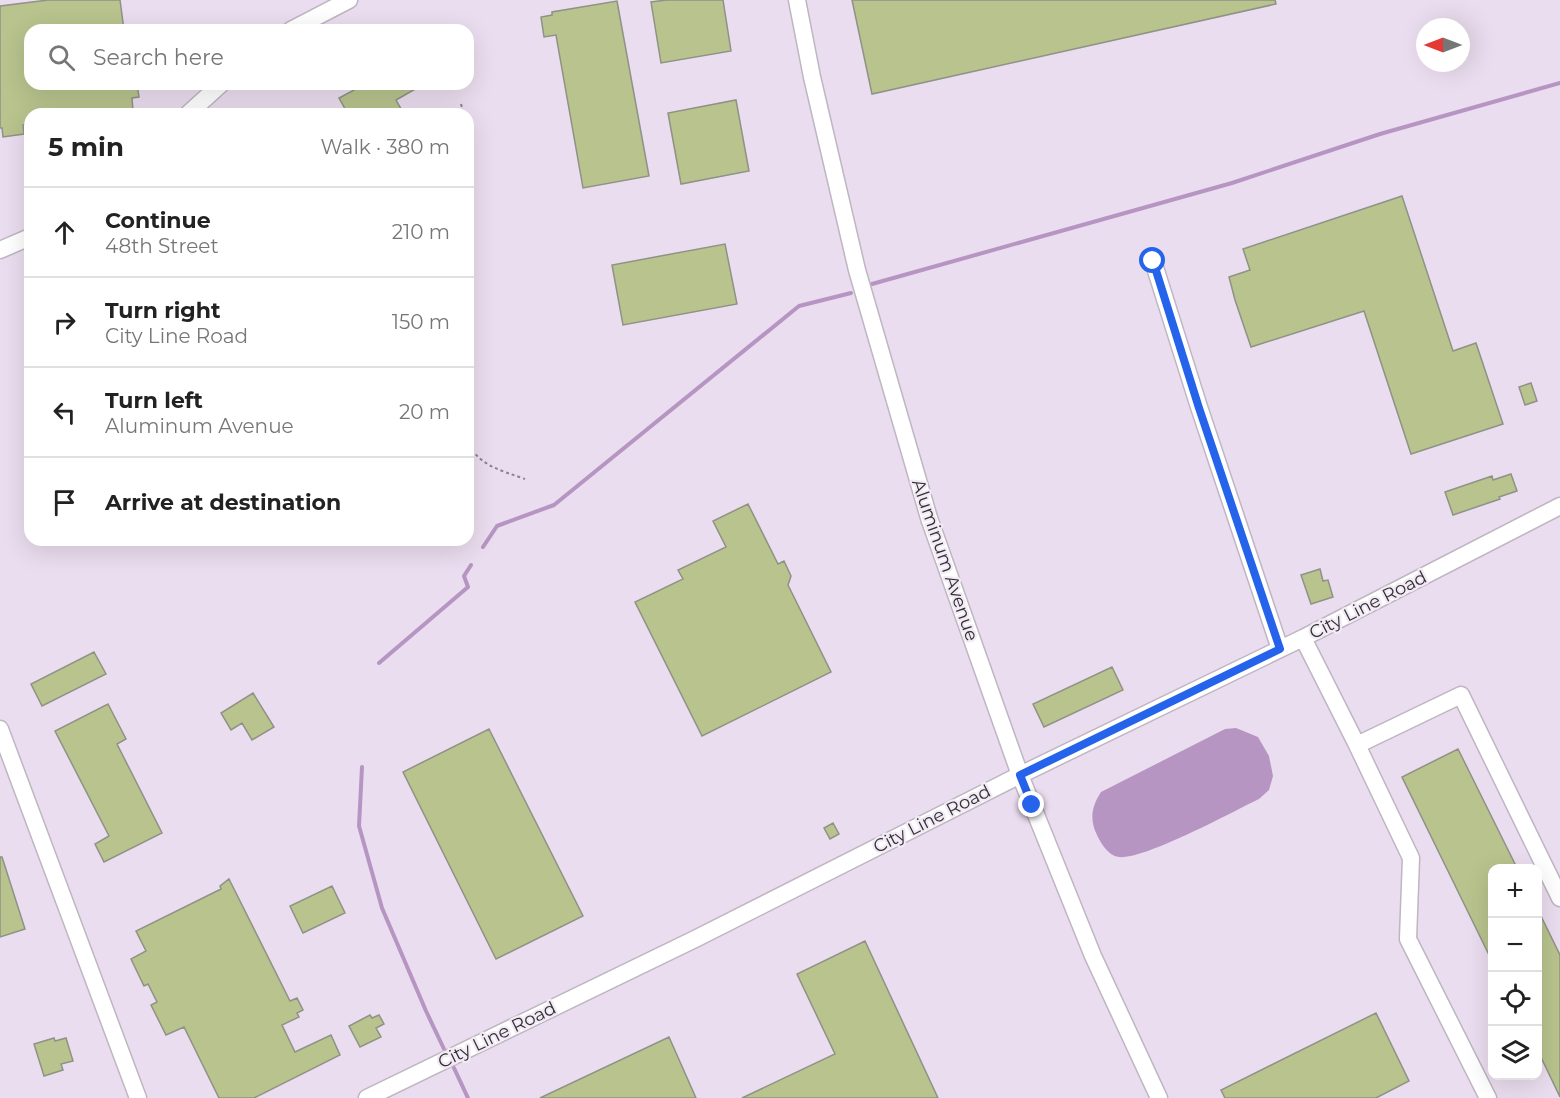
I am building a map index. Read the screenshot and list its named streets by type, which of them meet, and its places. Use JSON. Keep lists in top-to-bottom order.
{
  "streets": {
    "street": ["Aluminum Avenue", "City Line Road"]
  },
  "crossings": [
    ["Aluminum Avenue", "City Line Road"]
  ],
  "north": "left",
  "page": {
    "search": "Search here",
    "heading": ["5 min", "Walk · 380 m"],
    "list": [
      ["Continue", "48th Street", "210 m"],
      ["Turn right", "City Line Road", "150 m"],
      ["Turn left", "Aluminum Avenue", "20 m"],
      "Arrive at destination"
    ],
    "map_buttons": ["+", "−"]
  }
}
